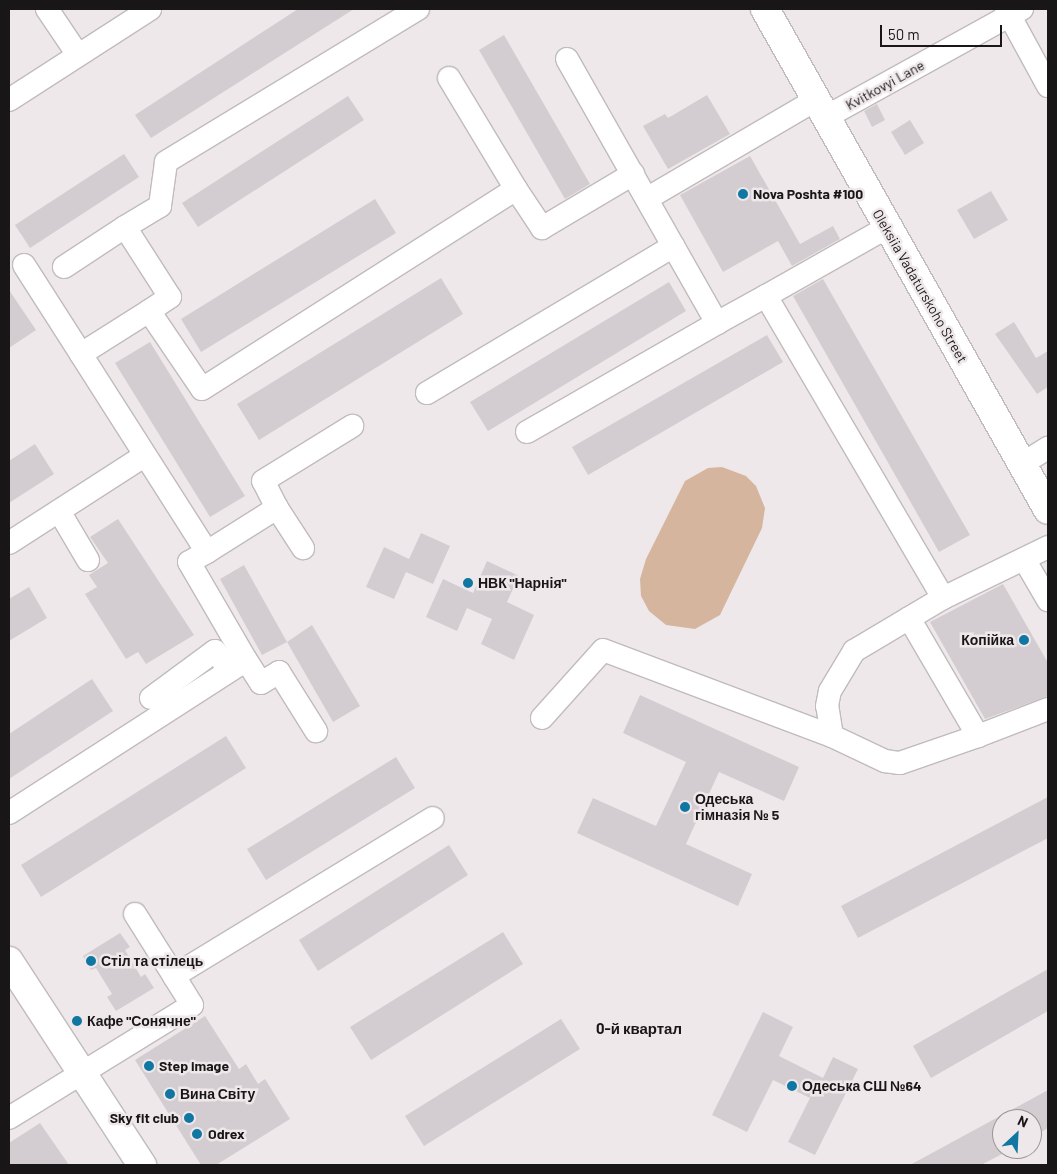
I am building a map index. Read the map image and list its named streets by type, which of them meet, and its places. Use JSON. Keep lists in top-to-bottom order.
{
  "streets": {
    "main road": ["Oleksiia Vadaturskoho Street"],
    "street": ["Kvitkovyi Lane"]
  },
  "crossings": [
    ["Kvitkovyi Lane", "Oleksiia Vadaturskoho Street"]
  ],
  "districts": ["0-й квартал"],
  "places": [
    "Nova Poshta #100",
    "НВК \"Нарнія\"",
    "Копійка",
    "Одеська гімназія № 5",
    "Стіл та стілець",
    "Кафе \"Сонячне\"",
    "Step image",
    "Одеська СШ №64",
    "Вина Світу",
    "Sky fit club",
    "Odrex"
  ],
  "scale_bar": "50 m",
  "north": "top right"
}
